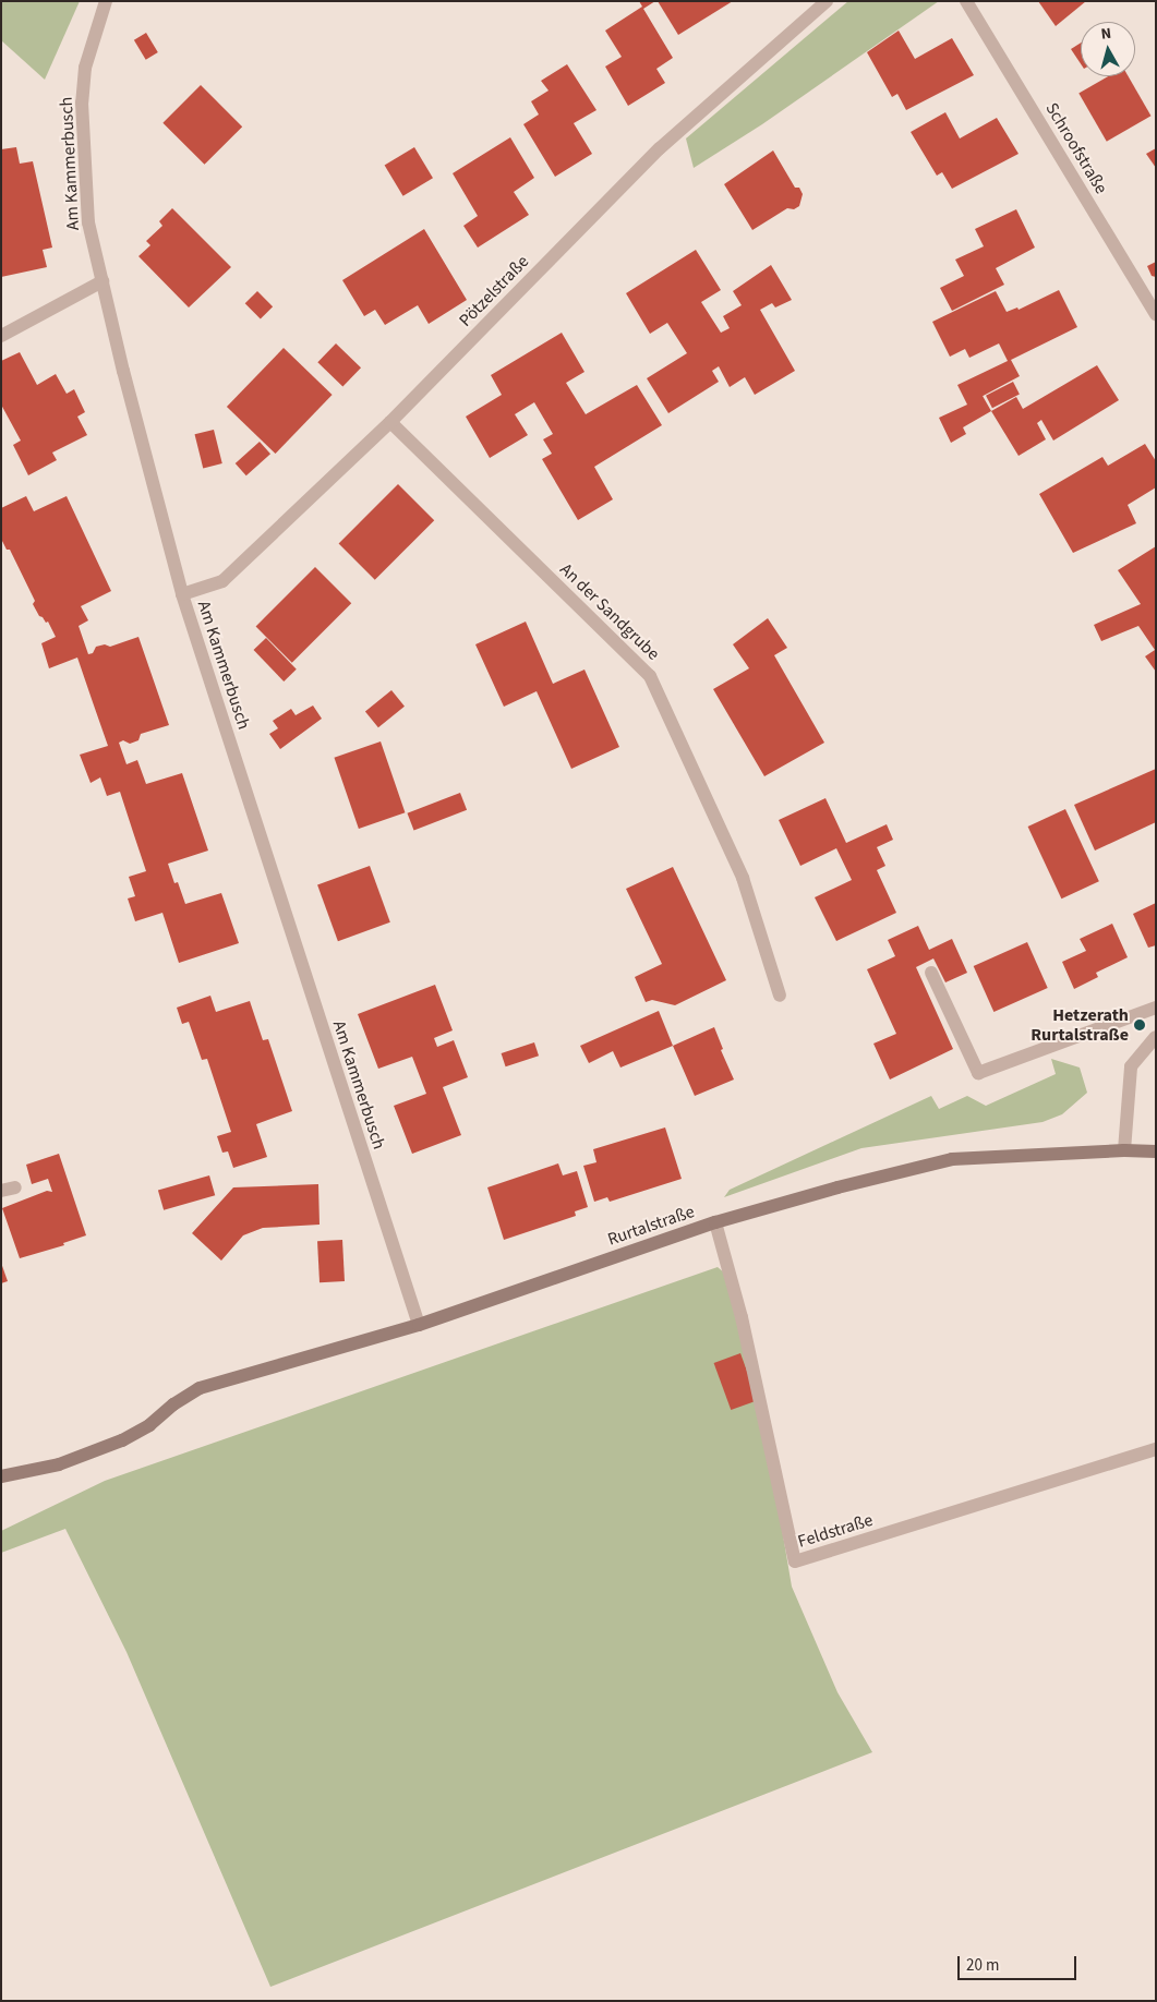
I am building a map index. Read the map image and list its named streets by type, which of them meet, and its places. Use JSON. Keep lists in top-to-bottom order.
{
  "streets": {
    "street": [
      "Schroofstraße",
      "Am Kammerbusch",
      "Pötzelstraße",
      "An der Sandgrube",
      "Rurtalstraße",
      "Feldstraße"
    ]
  },
  "crossings": [
    ["Am Kammerbusch", "Pötzelstraße"],
    ["Am Kammerbusch", "Rurtalstraße"],
    ["Pötzelstraße", "An der Sandgrube"],
    ["Rurtalstraße", "Feldstraße"]
  ],
  "places": ["Hetzerath Rurtalstraße"],
  "scale_bar": "20 m",
  "north": "top"
}
